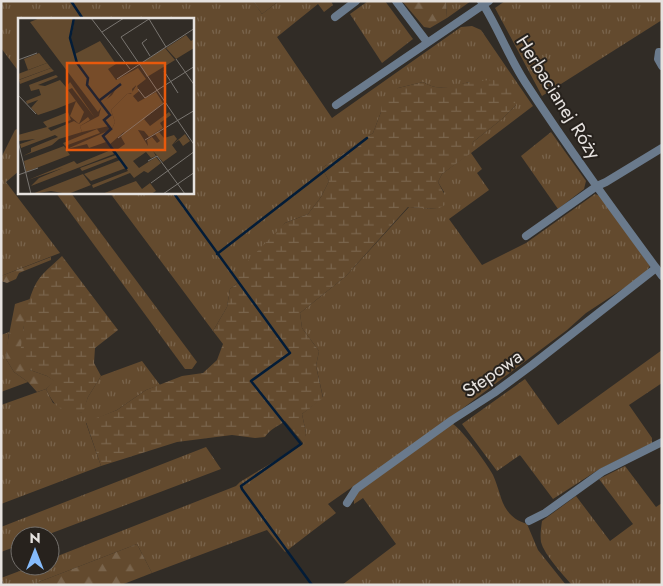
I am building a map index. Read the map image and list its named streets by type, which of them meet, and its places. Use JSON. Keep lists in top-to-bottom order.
{
  "streets": {
    "street": ["Herbacianej Róży", "Stepowa"]
  },
  "crossings": [
    ["Herbacianej Róży", "Stepowa"]
  ],
  "north": "top"
}
